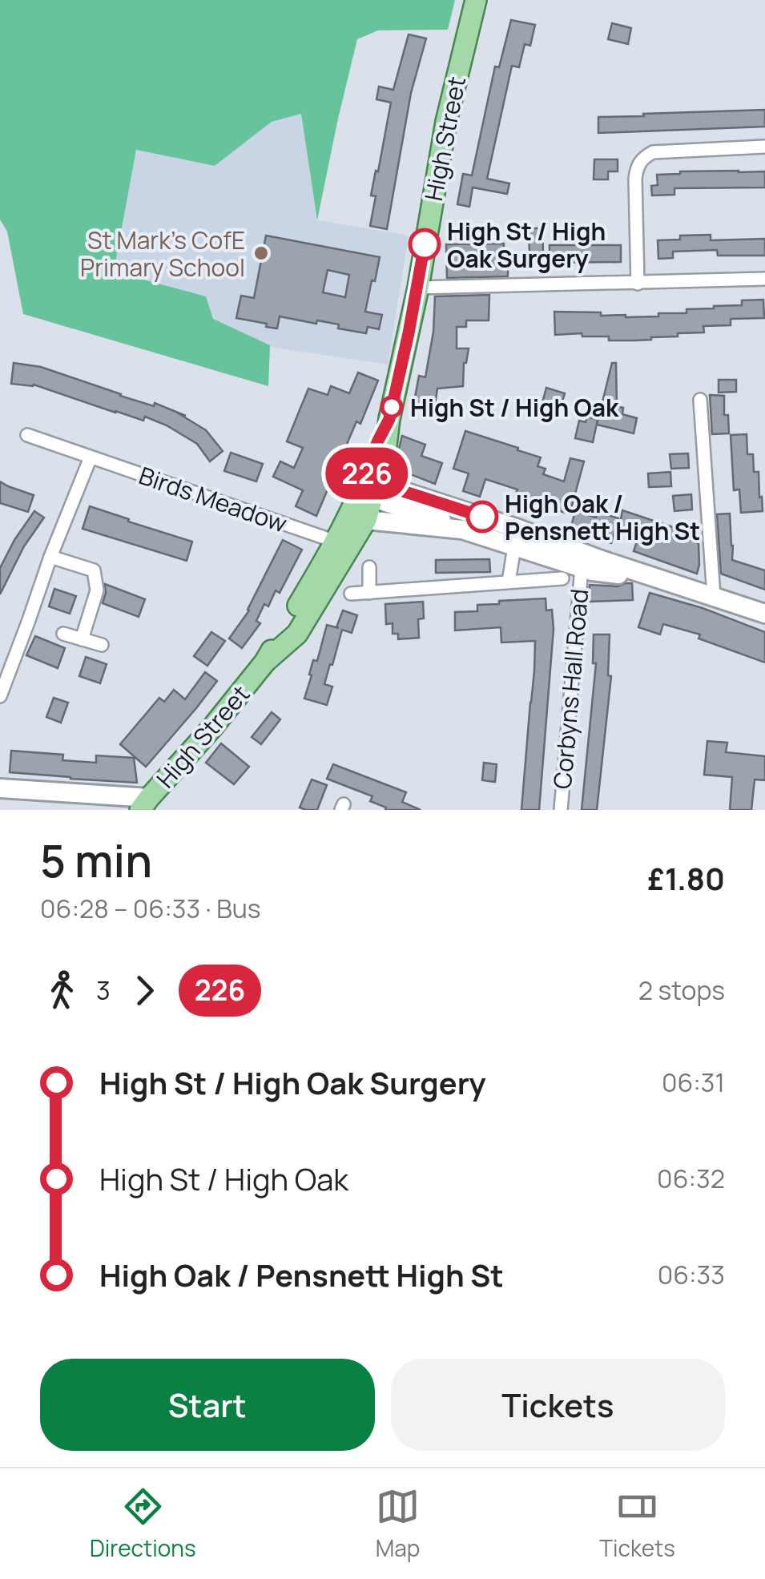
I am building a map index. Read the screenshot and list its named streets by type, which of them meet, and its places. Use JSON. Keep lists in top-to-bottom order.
{
  "streets": {
    "main road": ["High Street"],
    "street": ["Birds Meadow", "Corbyns Hall Road"]
  },
  "crossings": [
    ["High Street", "Birds Meadow"]
  ],
  "places": [
    "High St / High Oak Surgery",
    "St Mark's CofE Primary School",
    "High St / High Oak",
    "High Oak / Pensnett High St"
  ],
  "lines": ["bus line 226"],
  "page": {
    "on_map": "226",
    "heading": ["5 min", "06:28 – 06:33 · Bus", "£1.80"],
    "legs": ["3", "226", "2 stops"],
    "list": [
      {
        "name": "High St / High Oak Surgery",
        "value": "06:31"
      },
      {
        "name": "High St / High Oak",
        "value": "06:32"
      },
      {
        "name": "High Oak / Pensnett High St",
        "value": "06:33"
      }
    ],
    "buttons": ["Start", "Tickets"],
    "tabs": ["Directions", "Map", "Tickets"]
  }
}
